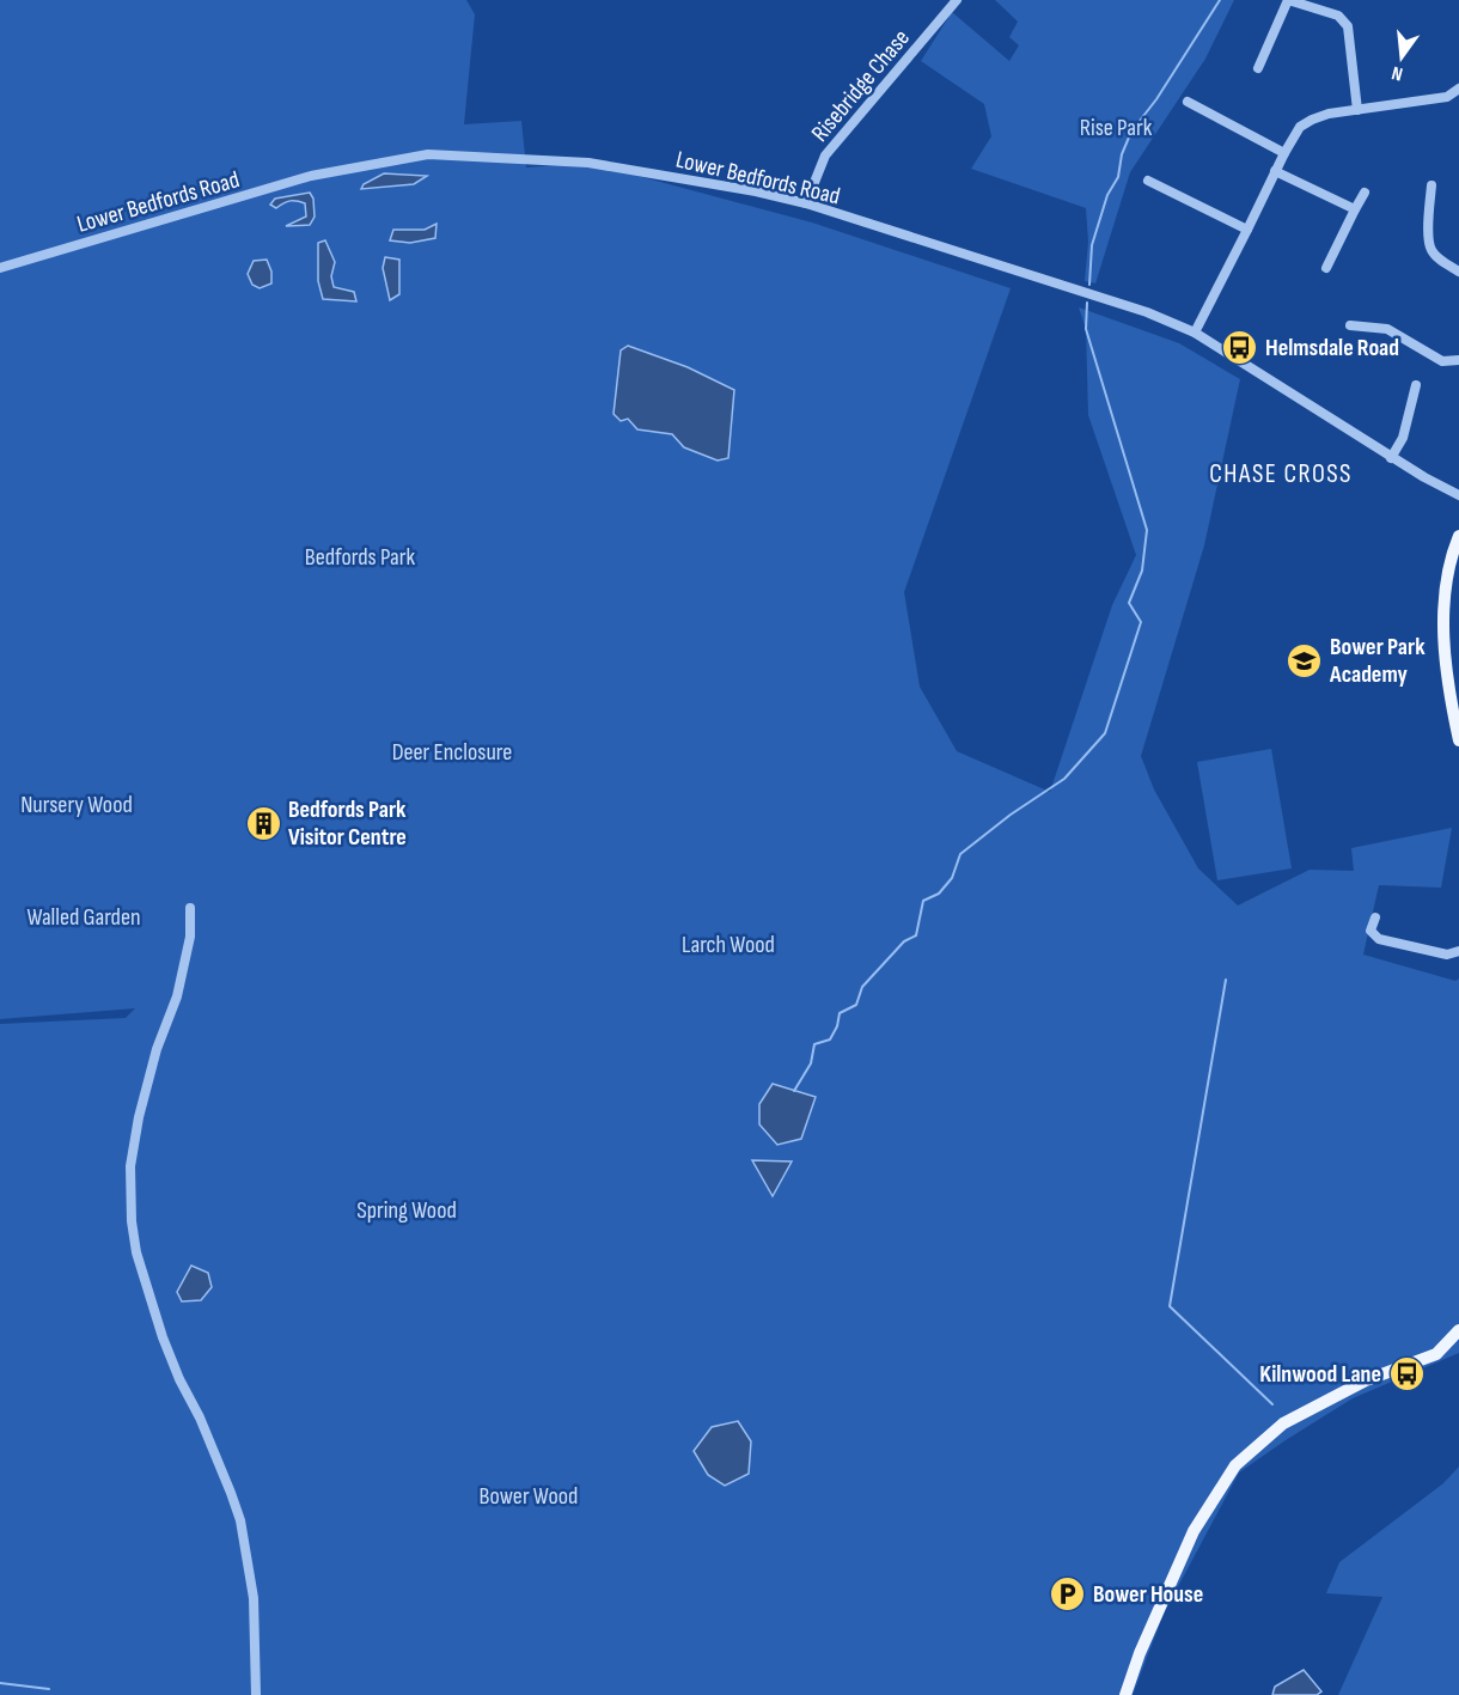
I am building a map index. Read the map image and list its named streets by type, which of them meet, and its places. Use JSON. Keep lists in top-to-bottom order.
{
  "streets": {
    "street": ["Risebridge Chase", "Lower Bedfords Road"]
  },
  "crossings": [
    ["Risebridge Chase", "Lower Bedfords Road"]
  ],
  "districts": ["CHASE CROSS"],
  "parks": [
    "Rise Park",
    "Bedfords Park",
    "Deer Enclosure",
    "Nursery Wood",
    "Walled Garden",
    "Larch Wood",
    "Spring Wood",
    "Bower Wood"
  ],
  "places": {
    "bus stop": ["Helmsdale Road", "Kilnwood Lane"],
    "school or university": ["Bower Park Academy"],
    "building": ["Bedfords Park Visitor Centre"],
    "parking": ["Bower House"]
  },
  "north": "bottom"
}
